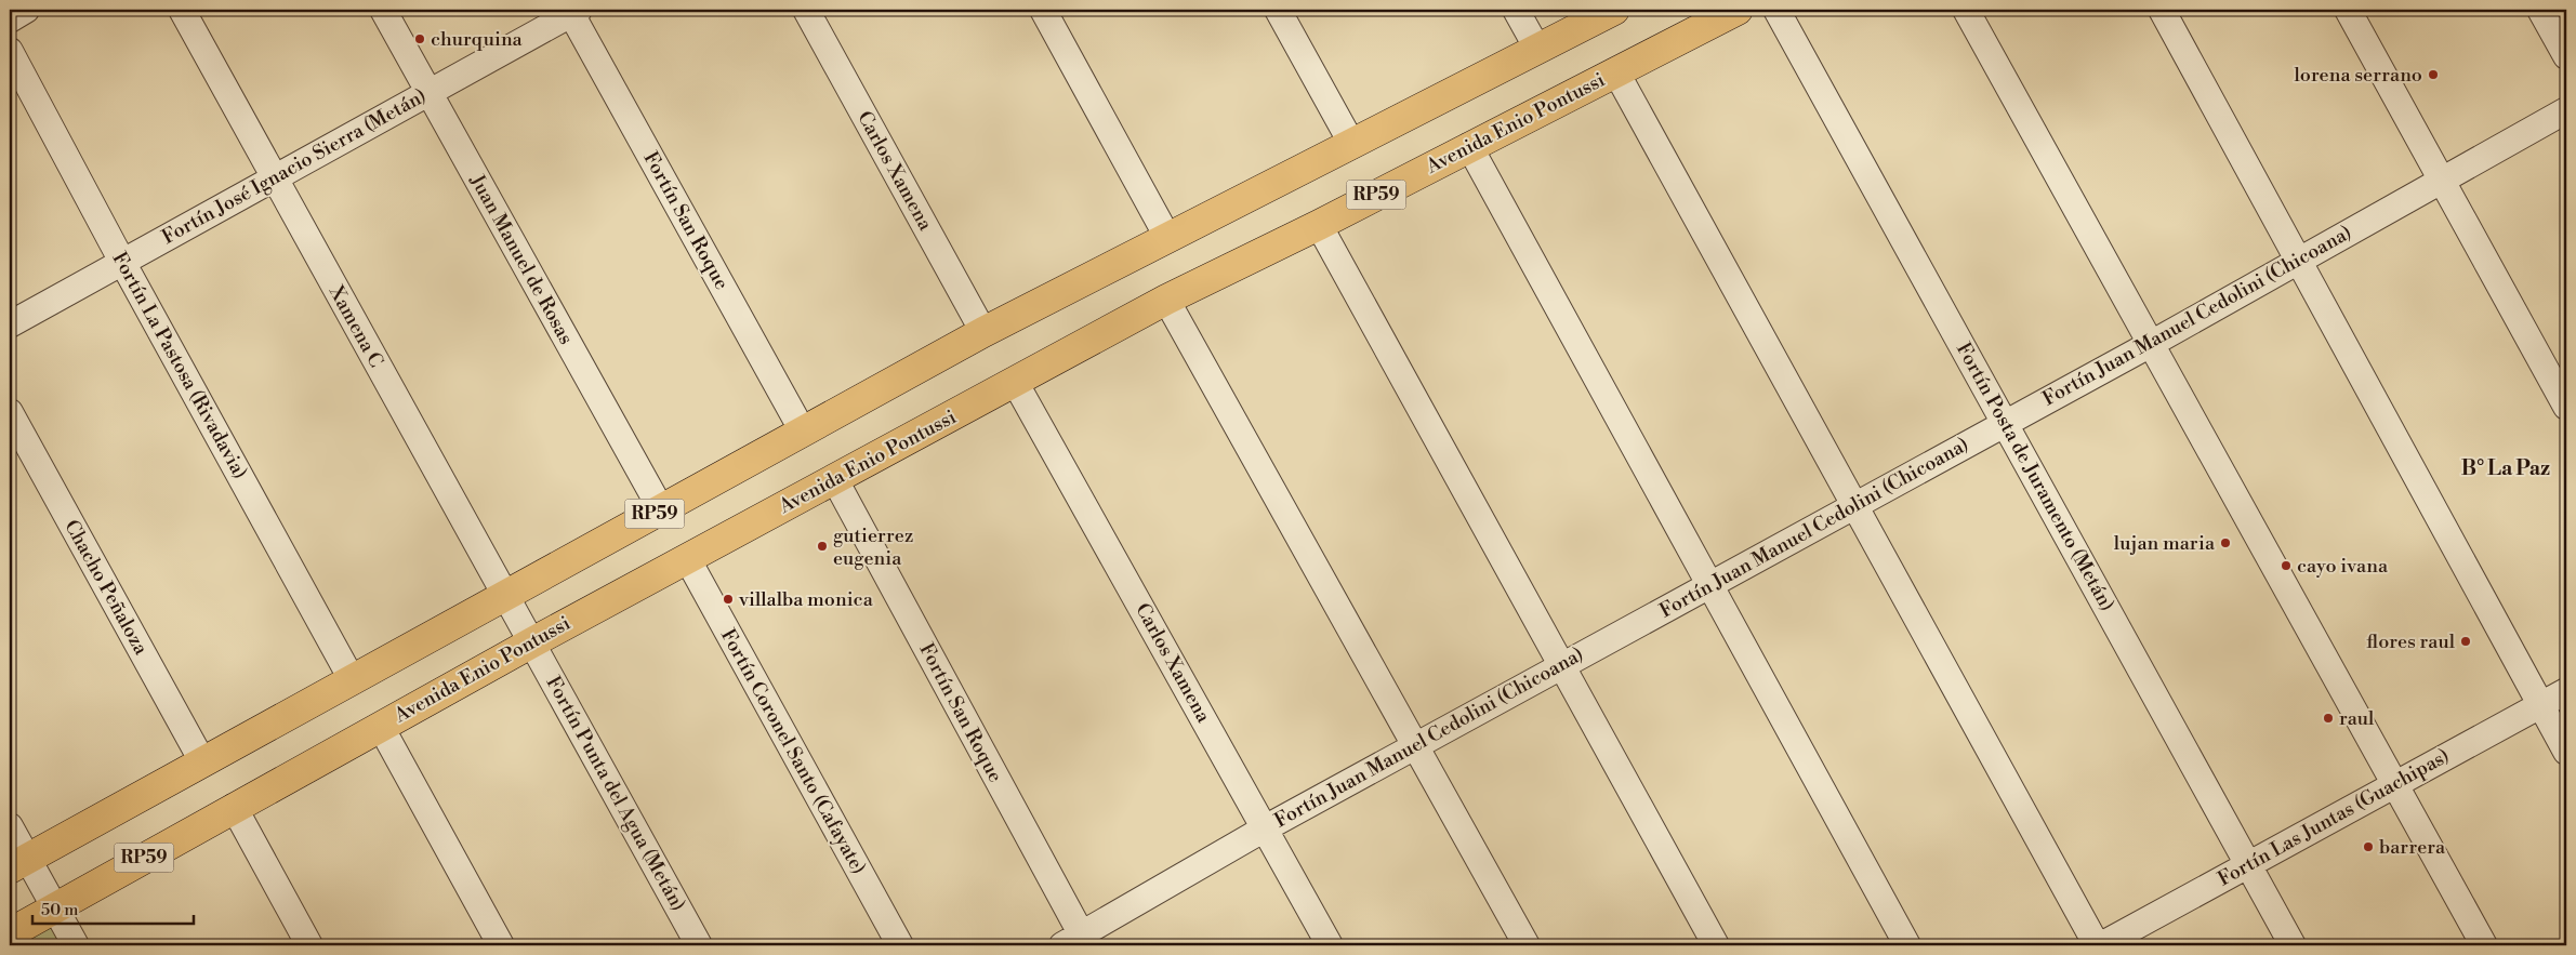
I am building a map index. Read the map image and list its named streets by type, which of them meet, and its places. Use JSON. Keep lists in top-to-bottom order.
{
  "streets": {
    "main road": ["Avenida Enio Pontussi", "RP59"],
    "street": [
      "Fortín José Ignacio Sierra (Metán)",
      "Carlos Xamena",
      "Fortín San Roque",
      "Juan Manuel de Rosas",
      "Fortín Juan Manuel Cedolini (Chicoana)",
      "Xamena C",
      "Fortín La Pastosa (Rivadavia)",
      "Fortín Posta de Juramento (Metán)",
      "Chacho Peñaloza",
      "Fortín Coronel Santo (Cafayate)",
      "Fortín Punta del Agua (Metán)",
      "Fortín Las Juntas (Guachipas)"
    ]
  },
  "crossings": [
    ["Avenida Enio Pontussi", "Carlos Xamena"],
    ["Avenida Enio Pontussi", "Fortín San Roque"],
    ["Avenida Enio Pontussi", "Xamena C"],
    ["Avenida Enio Pontussi", "Fortín Coronel Santo (Cafayate)"],
    ["Avenida Enio Pontussi", "Fortín Punta del Agua (Metán)"],
    ["Fortín José Ignacio Sierra (Metán)", "Fortín San Roque"],
    ["Fortín José Ignacio Sierra (Metán)", "Juan Manuel de Rosas"],
    ["Fortín José Ignacio Sierra (Metán)", "Xamena C"],
    ["Fortín José Ignacio Sierra (Metán)", "Fortín La Pastosa (Rivadavia)"],
    ["Carlos Xamena", "RP59"],
    ["Carlos Xamena", "Fortín Juan Manuel Cedolini (Chicoana)"],
    ["RP59", "Fortín San Roque"],
    ["RP59", "Juan Manuel de Rosas"],
    ["RP59", "Xamena C"],
    ["RP59", "Fortín La Pastosa (Rivadavia)"],
    ["RP59", "Chacho Peñaloza"],
    ["Fortín San Roque", "Fortín Juan Manuel Cedolini (Chicoana)"],
    ["Fortín Juan Manuel Cedolini (Chicoana)", "Fortín Posta de Juramento (Metán)"],
    ["Xamena C", "Fortín Punta del Agua (Metán)"],
    ["Fortín Posta de Juramento (Metán)", "Fortín Las Juntas (Guachipas)"]
  ],
  "districts": ["B° La Paz"],
  "places": [
    "churquina",
    "lorena serrano",
    "lujan maria",
    "gutierrez eugenia",
    "cayo ivana",
    "villalba monica",
    "flores raul",
    "raul",
    "barrera"
  ],
  "scale_bar": "50 m"
}
